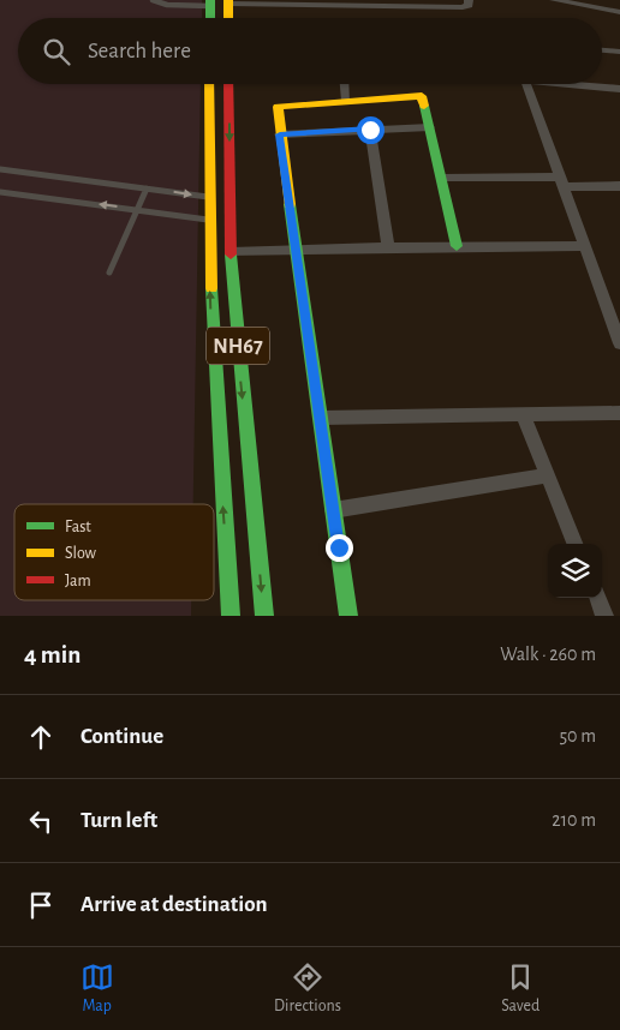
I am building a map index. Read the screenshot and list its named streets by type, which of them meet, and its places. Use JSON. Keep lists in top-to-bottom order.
{
  "streets": {
    "main road": ["NH67"]
  },
  "legend": ["Fast", "Slow", "Jam"],
  "page": {
    "search": "Search here",
    "heading": ["4 min", "Walk · 260 m"],
    "list": [
      ["Continue", "50 m"],
      ["Turn left", "210 m"],
      "Arrive at destination"
    ],
    "nav": ["Map", "Directions", "Saved"]
  }
}
